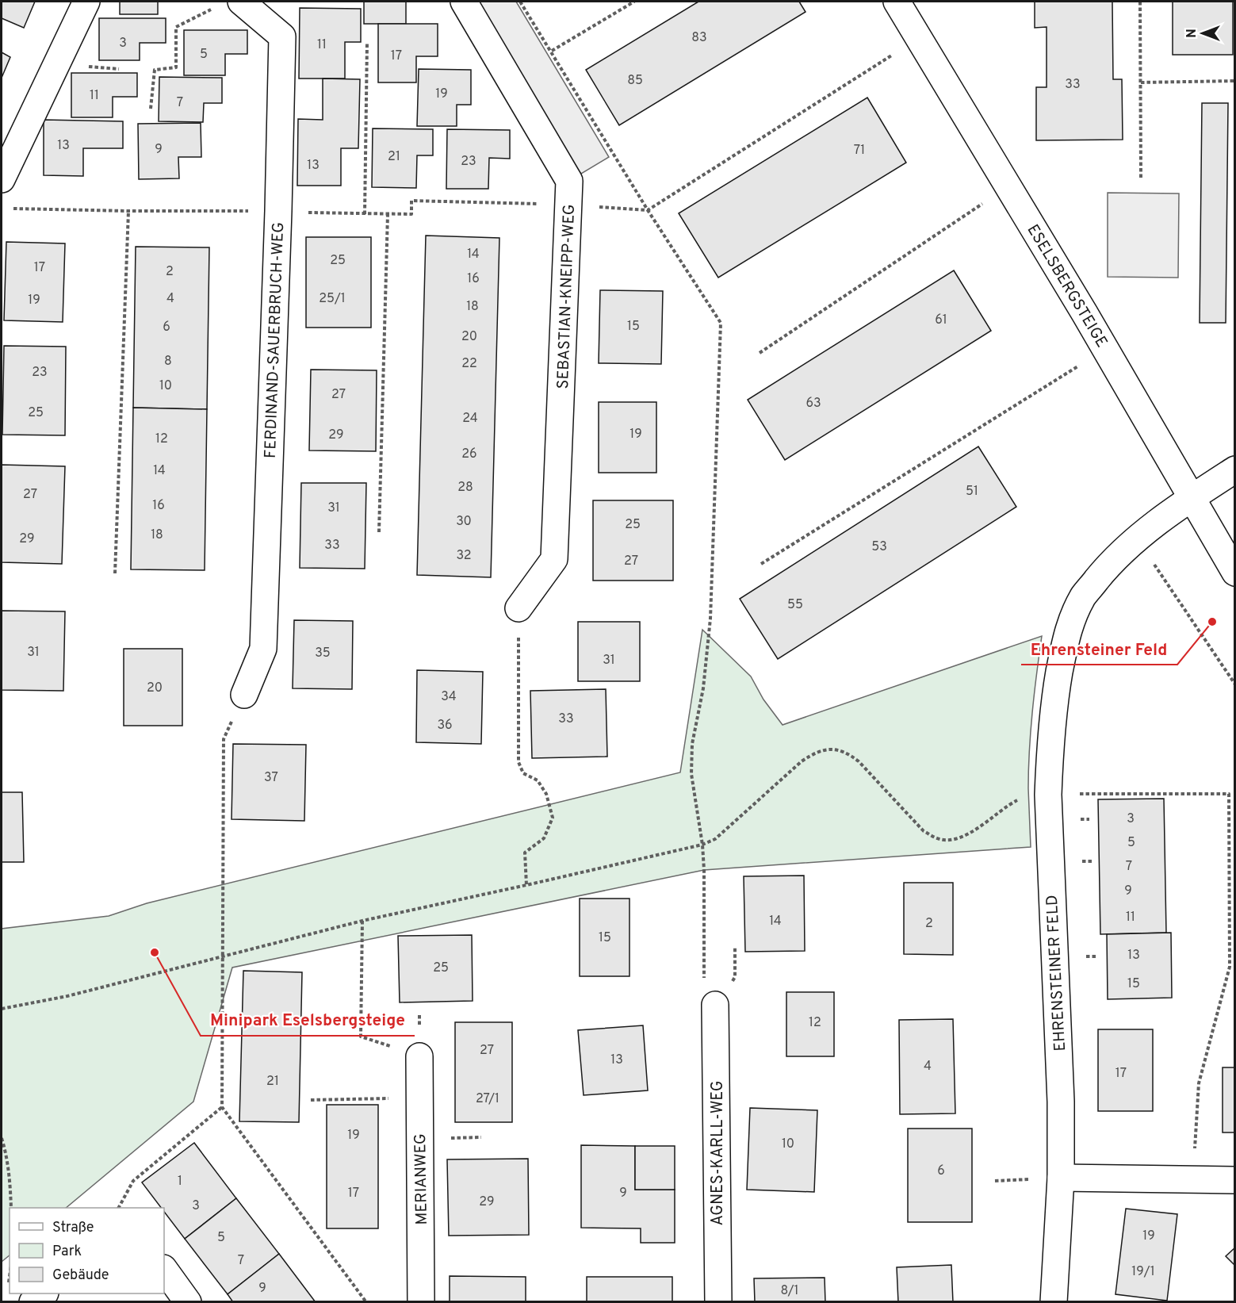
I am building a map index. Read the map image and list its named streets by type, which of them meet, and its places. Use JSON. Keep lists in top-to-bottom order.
{
  "streets": {
    "street": [
      "ESELSBERGSTEIGE",
      "SEBASTIAN-KNEIPP-WEG",
      "FERDINAND-SAUERBRUCH-WEG",
      "EHRENSTEINER FELD",
      "AGNES-KARLL-WEG",
      "MERIANWEG"
    ]
  },
  "crossings": [
    ["ESELSBERGSTEIGE", "EHRENSTEINER FELD"]
  ],
  "places": ["Ehrensteiner Feld", "Minipark Eselsbergsteige"],
  "house_numbers": [
    "83",
    "3",
    "11",
    "5",
    "17",
    "85",
    "33",
    "19",
    "11",
    "7",
    "13",
    "9",
    "71",
    "21",
    "23",
    "13",
    "14",
    "25",
    "17",
    "2",
    "16",
    "4",
    "25/1",
    "19",
    "18",
    "61",
    "15",
    "6",
    "20",
    "8",
    "22",
    "23",
    "10",
    "27",
    "63",
    "25",
    "24",
    "19",
    "29",
    "12",
    "26",
    "14",
    "28",
    "51",
    "27",
    "16",
    "31",
    "30",
    "25",
    "18",
    "29",
    "33",
    "53",
    "32",
    "27",
    "55",
    "31",
    "35",
    "31",
    "20",
    "34",
    "33",
    "36",
    "37",
    "3",
    "5",
    "7",
    "9",
    "11",
    "14",
    "2",
    "15",
    "13",
    "25",
    "15",
    "12",
    "27",
    "13",
    "4",
    "17",
    "21",
    "27/1",
    "19",
    "10",
    "6",
    "1",
    "17",
    "9",
    "29",
    "3",
    "19",
    "5",
    "7",
    "19/1",
    "9",
    "8/1"
  ],
  "legend": ["Straße", "Park", "Gebäude"],
  "north": "left"
}
